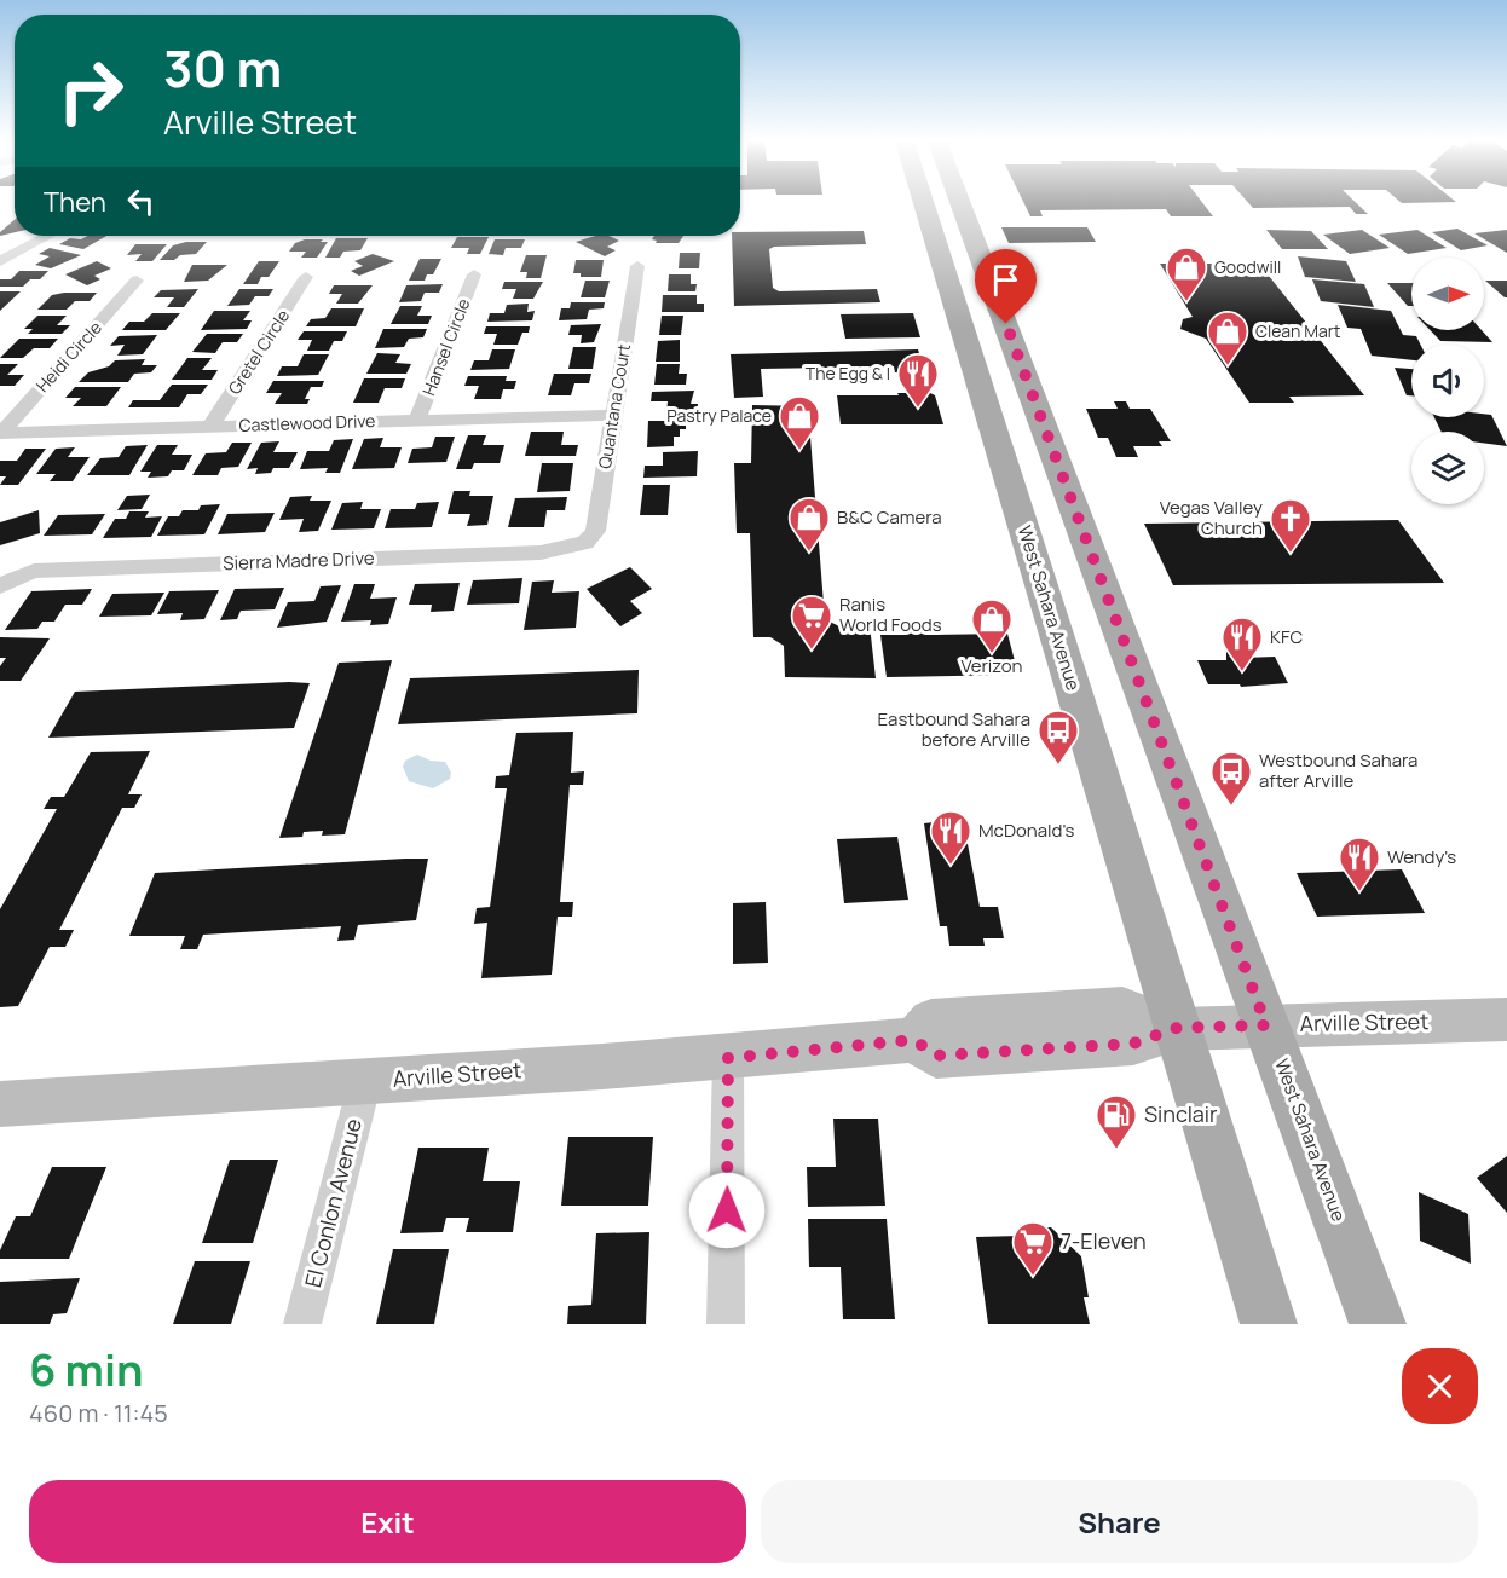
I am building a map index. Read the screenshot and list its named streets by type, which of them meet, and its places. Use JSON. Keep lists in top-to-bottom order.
{
  "streets": {
    "main road": ["West Sahara Avenue", "Arville Street"],
    "street": [
      "Hansel Circle",
      "Gretel Circle",
      "Heidi Circle",
      "Quantana Court",
      "Castlewood Drive",
      "Sierra Madre Drive",
      "El Conlon Avenue"
    ]
  },
  "crossings": [
    ["Hansel Circle", "Castlewood Drive"],
    ["Gretel Circle", "Castlewood Drive"],
    ["Heidi Circle", "Castlewood Drive"],
    ["Quantana Court", "Castlewood Drive"],
    ["Quantana Court", "Sierra Madre Drive"],
    ["West Sahara Avenue", "Arville Street"],
    ["Arville Street", "El Conlon Avenue"]
  ],
  "places": {
    "shop": [
      "Goodwill",
      "Clean Mart",
      "Pastry Palace",
      "B&C Camera",
      "Verizon"
    ],
    "restaurant": [
      "The Egg & I",
      "KFC",
      "McDonald's",
      "Wendy's"
    ],
    "church": ["Vegas Valley Church"],
    "supermarket": ["Ranis World Foods", "7-Eleven"],
    "bus stop": ["Eastbound Sahara before Arville", "Westbound Sahara after Arville"],
    "fuel station": ["Sinclair"]
  },
  "north": "right",
  "page": {
    "turn": ["30 m", "Arville Street"],
    "then": "Then",
    "heading": ["6 min", "460 m · 11:45"],
    "buttons": ["Exit", "Share"]
  }
}
